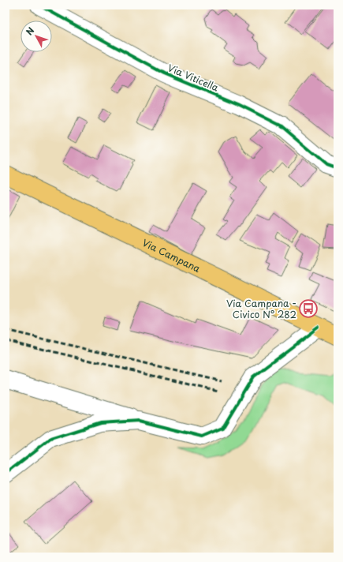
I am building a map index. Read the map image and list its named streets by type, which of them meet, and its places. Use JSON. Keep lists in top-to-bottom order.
{
  "streets": {
    "main road": ["Via Campana"],
    "street": ["Via Viticella"]
  },
  "places": {
    "bus stop": ["Via Campana - Civico N° 282"]
  },
  "north": "top left"
}
